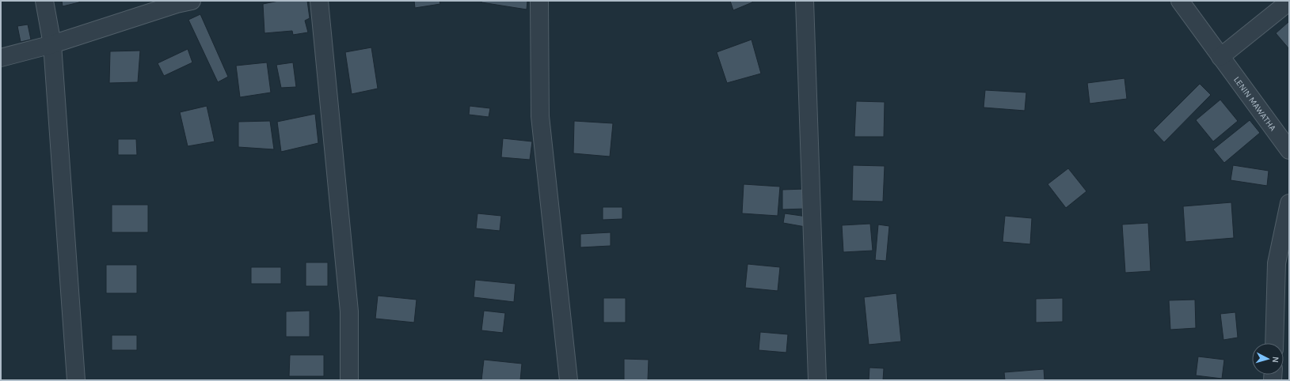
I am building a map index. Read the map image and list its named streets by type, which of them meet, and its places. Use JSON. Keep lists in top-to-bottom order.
{
  "streets": {
    "street": ["LENIN MAWATHA"]
  },
  "north": "right"
}
